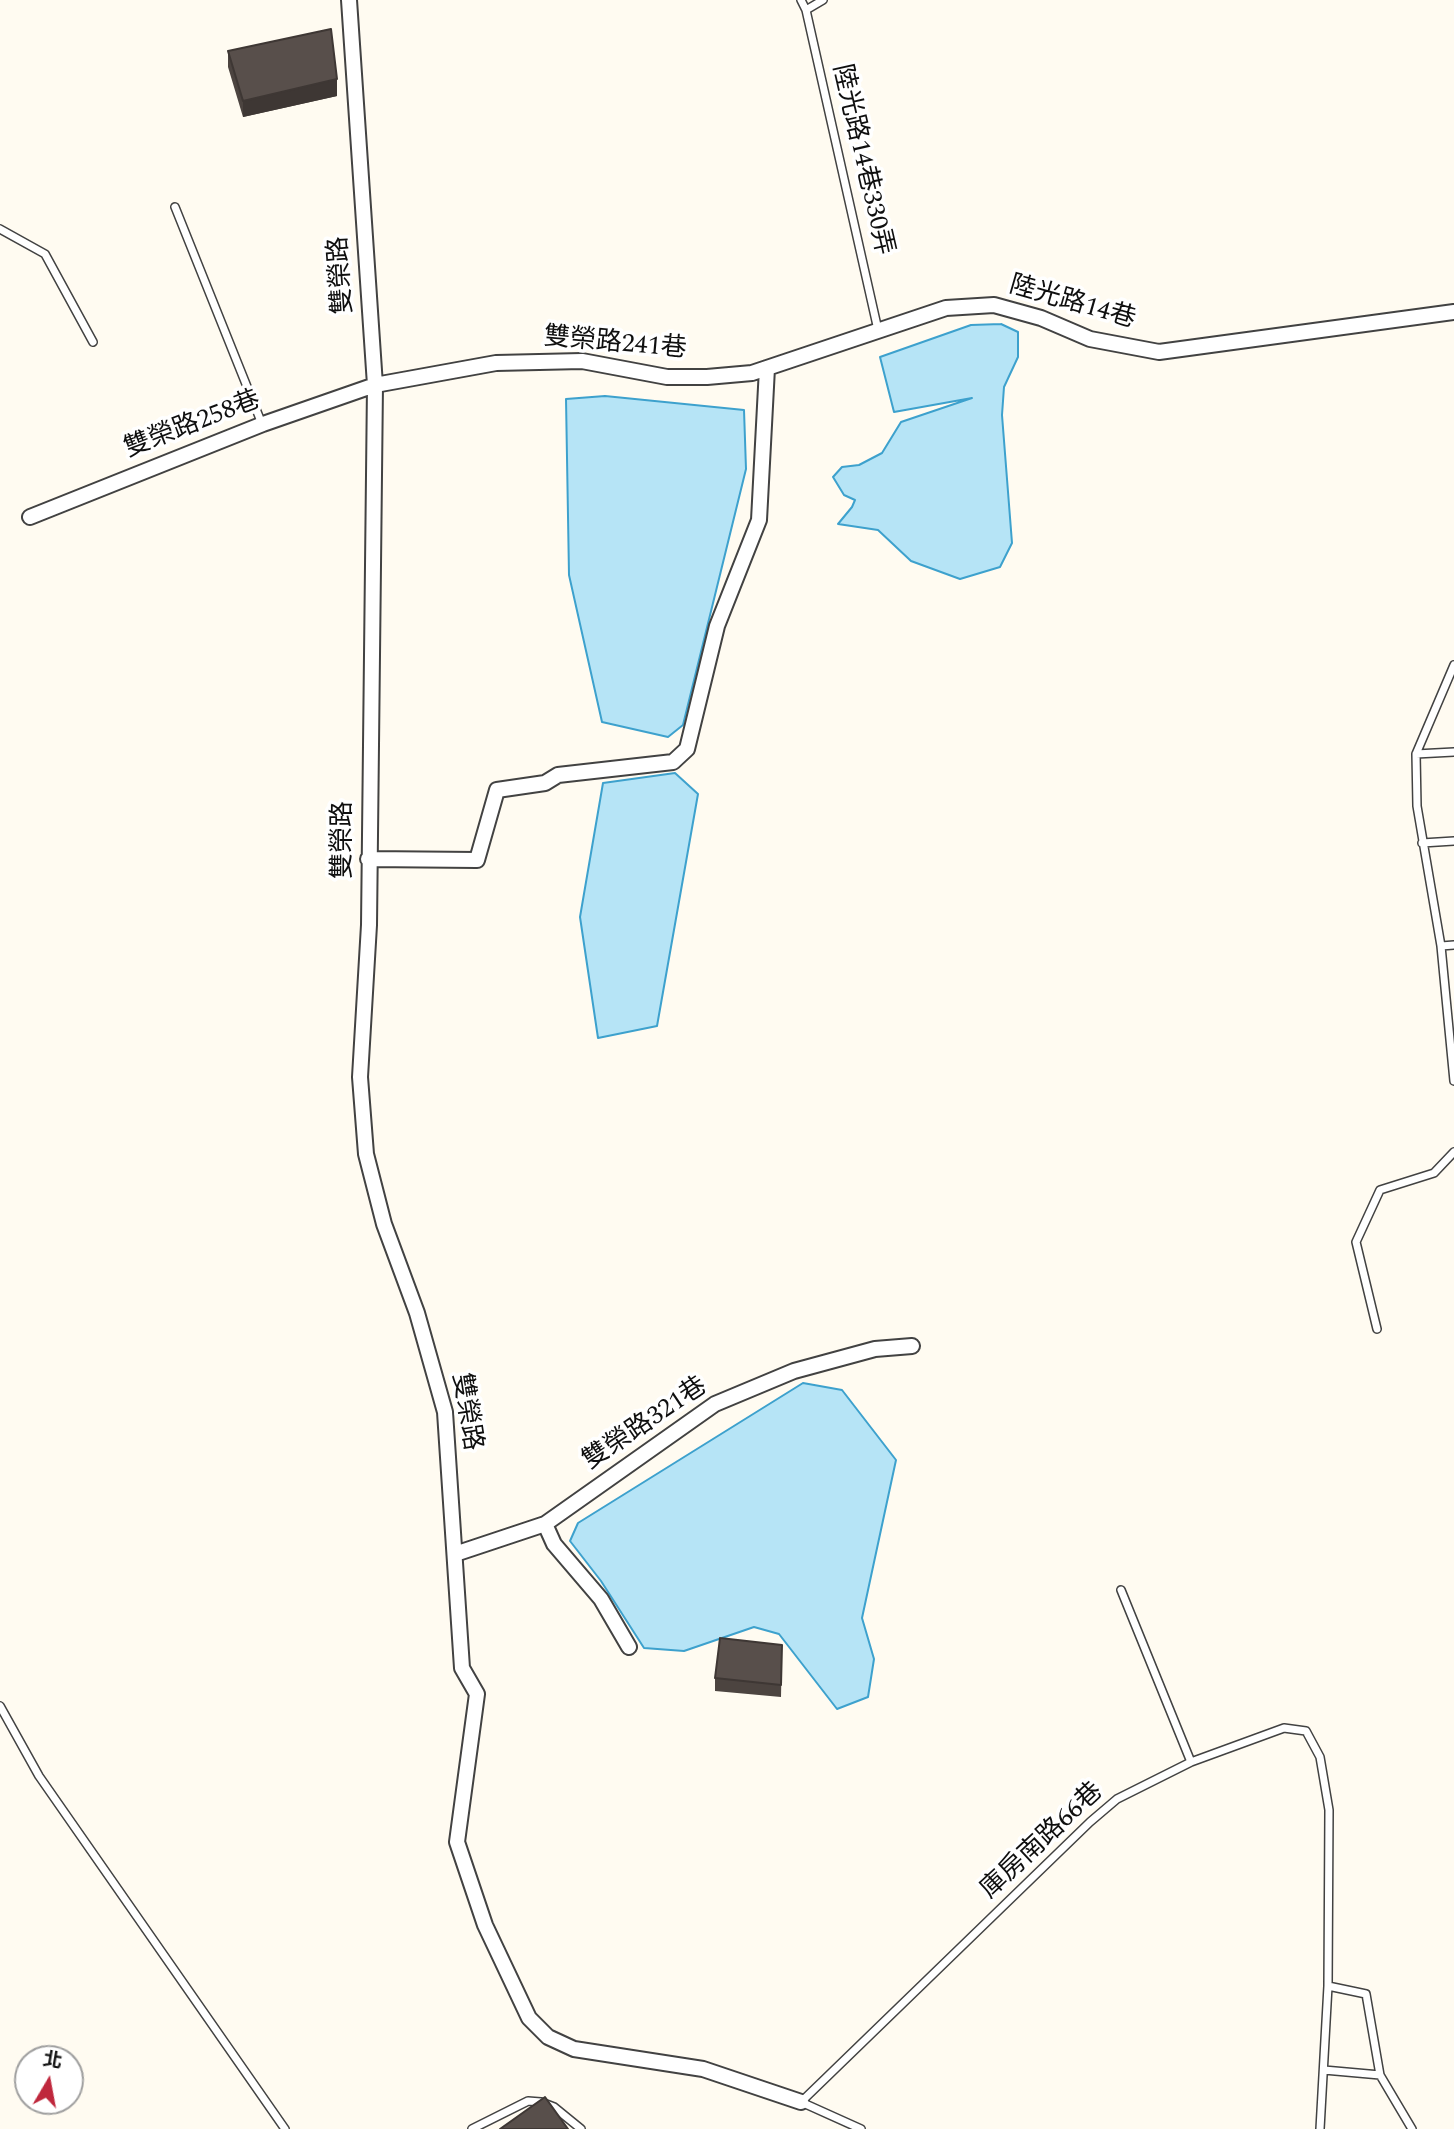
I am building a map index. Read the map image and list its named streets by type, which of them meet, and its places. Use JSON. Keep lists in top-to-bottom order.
{
  "streets": {
    "street": [
      "雙榮路",
      "陸光路14巷",
      "雙榮路241巷",
      "雙榮路258巷",
      "雙榮路321巷"
    ],
    "lane": ["陸光路14巷330弄", "庫房南路66巷"]
  },
  "crossings": [
    ["陸光路14巷330弄", "陸光路14巷"],
    ["雙榮路", "雙榮路241巷"],
    ["雙榮路", "雙榮路258巷"],
    ["雙榮路", "雙榮路321巷"],
    ["雙榮路", "庫房南路66巷"],
    ["陸光路14巷", "雙榮路241巷"],
    ["雙榮路241巷", "雙榮路258巷"]
  ],
  "north": "top"
}
